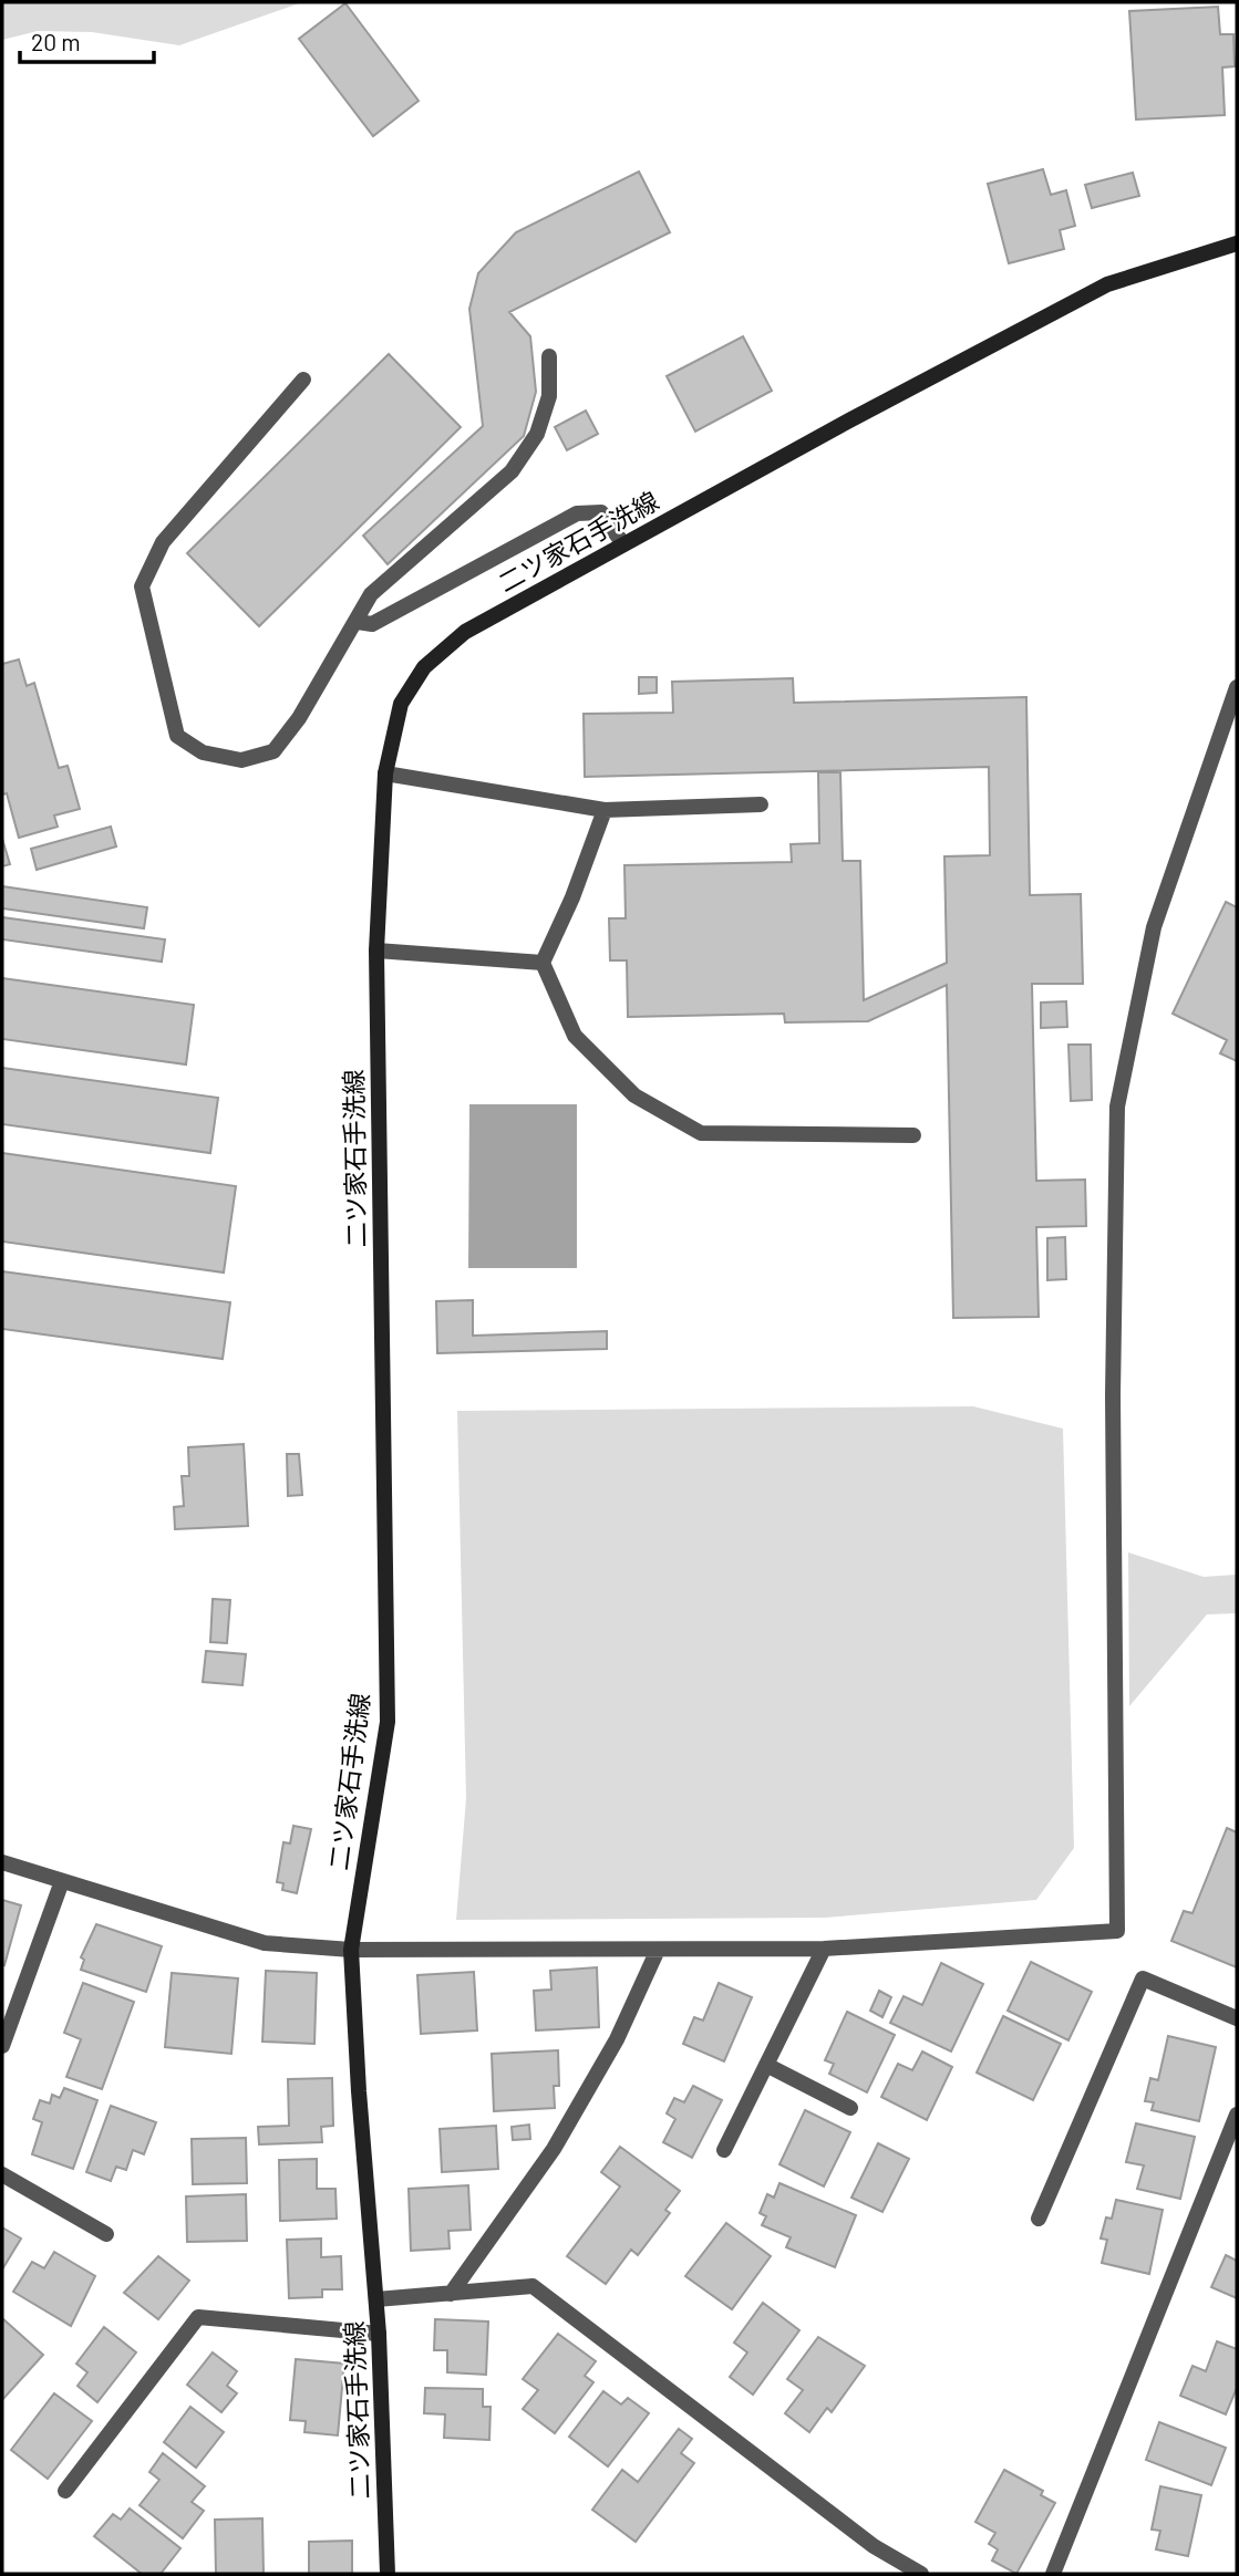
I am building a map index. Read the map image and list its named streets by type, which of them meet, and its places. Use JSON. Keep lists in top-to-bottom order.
{
  "streets": {
    "street": ["二ツ家石手洗線"]
  },
  "scale_bar": "20 m"
}
